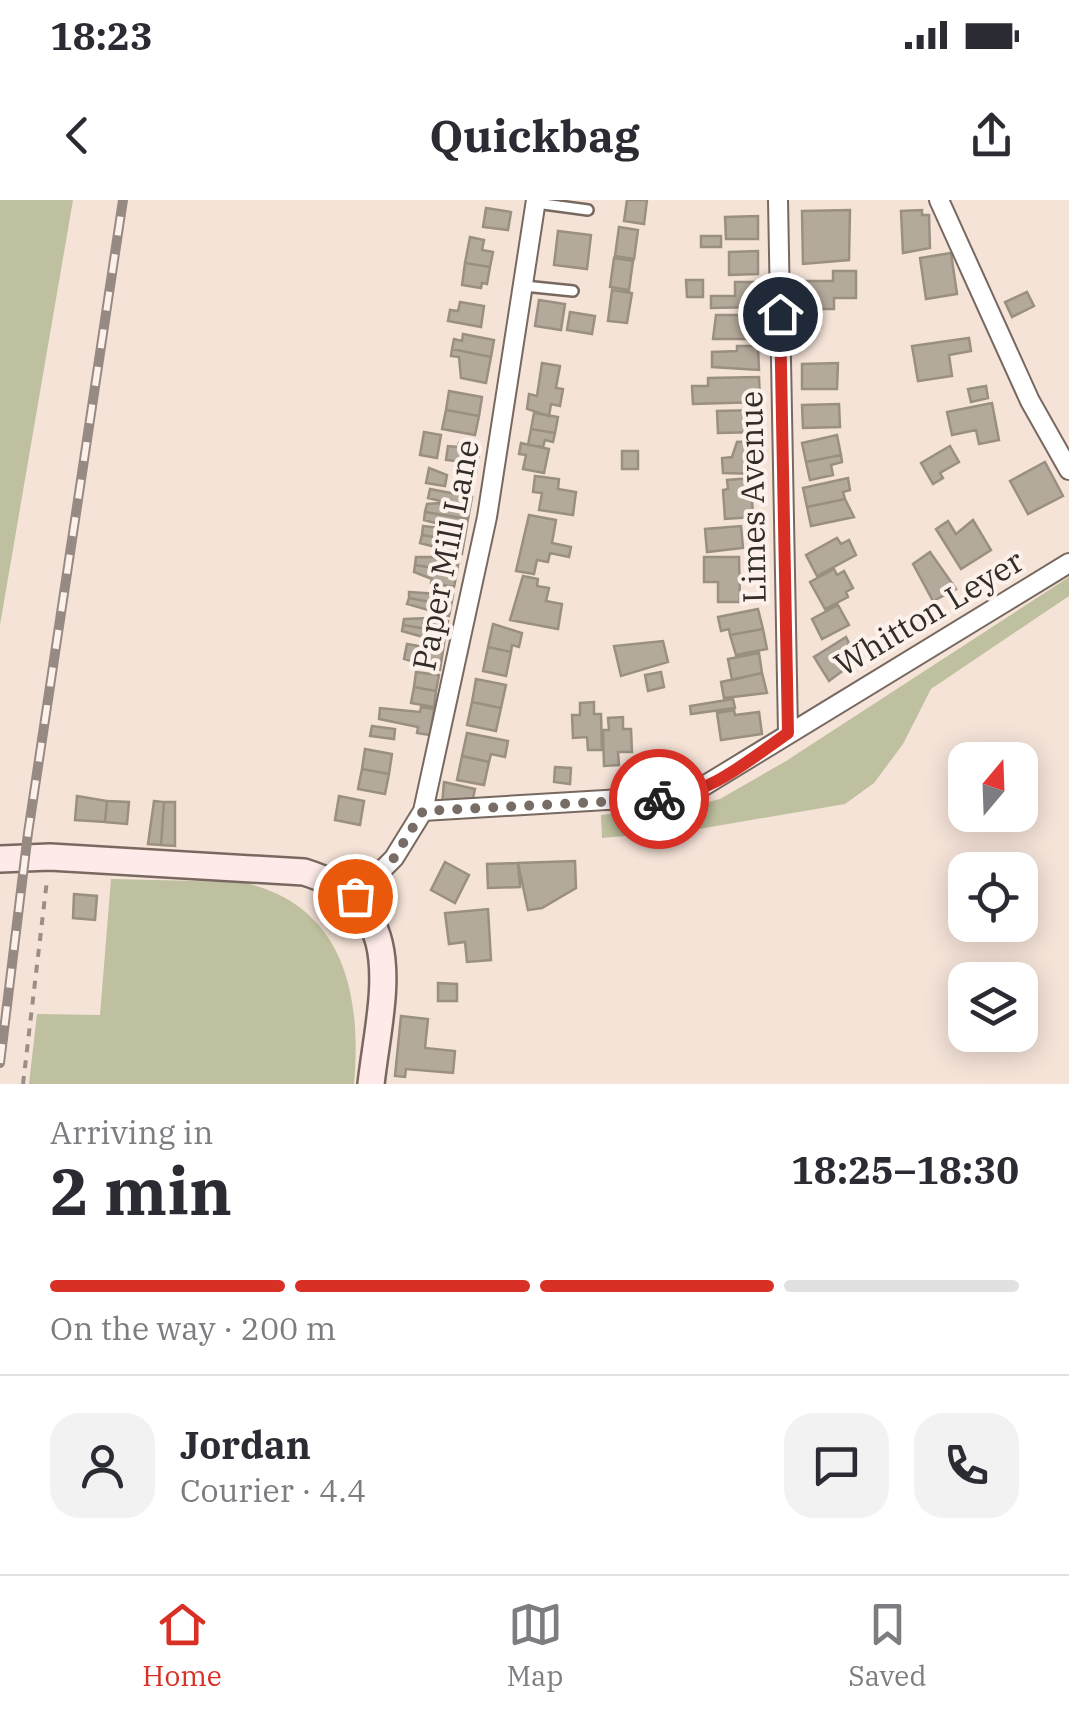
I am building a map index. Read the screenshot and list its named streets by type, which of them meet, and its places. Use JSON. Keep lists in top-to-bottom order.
{
  "streets": {
    "street": ["Limes Avenue", "Paper Mill Lane", "Whitton Leyer"]
  },
  "crossings": [
    ["Limes Avenue", "Whitton Leyer"],
    ["Paper Mill Lane", "Whitton Leyer"]
  ],
  "north": "top",
  "page": {
    "status": "18:23",
    "header": "Quickbag",
    "heading": ["2 min", "Arriving in", "18:25–18:30"],
    "panel": ["Jordan", "Courier · 4.4"],
    "bar": "On the way · 200 m",
    "tabs": ["Home", "Map", "Saved"]
  }
}
